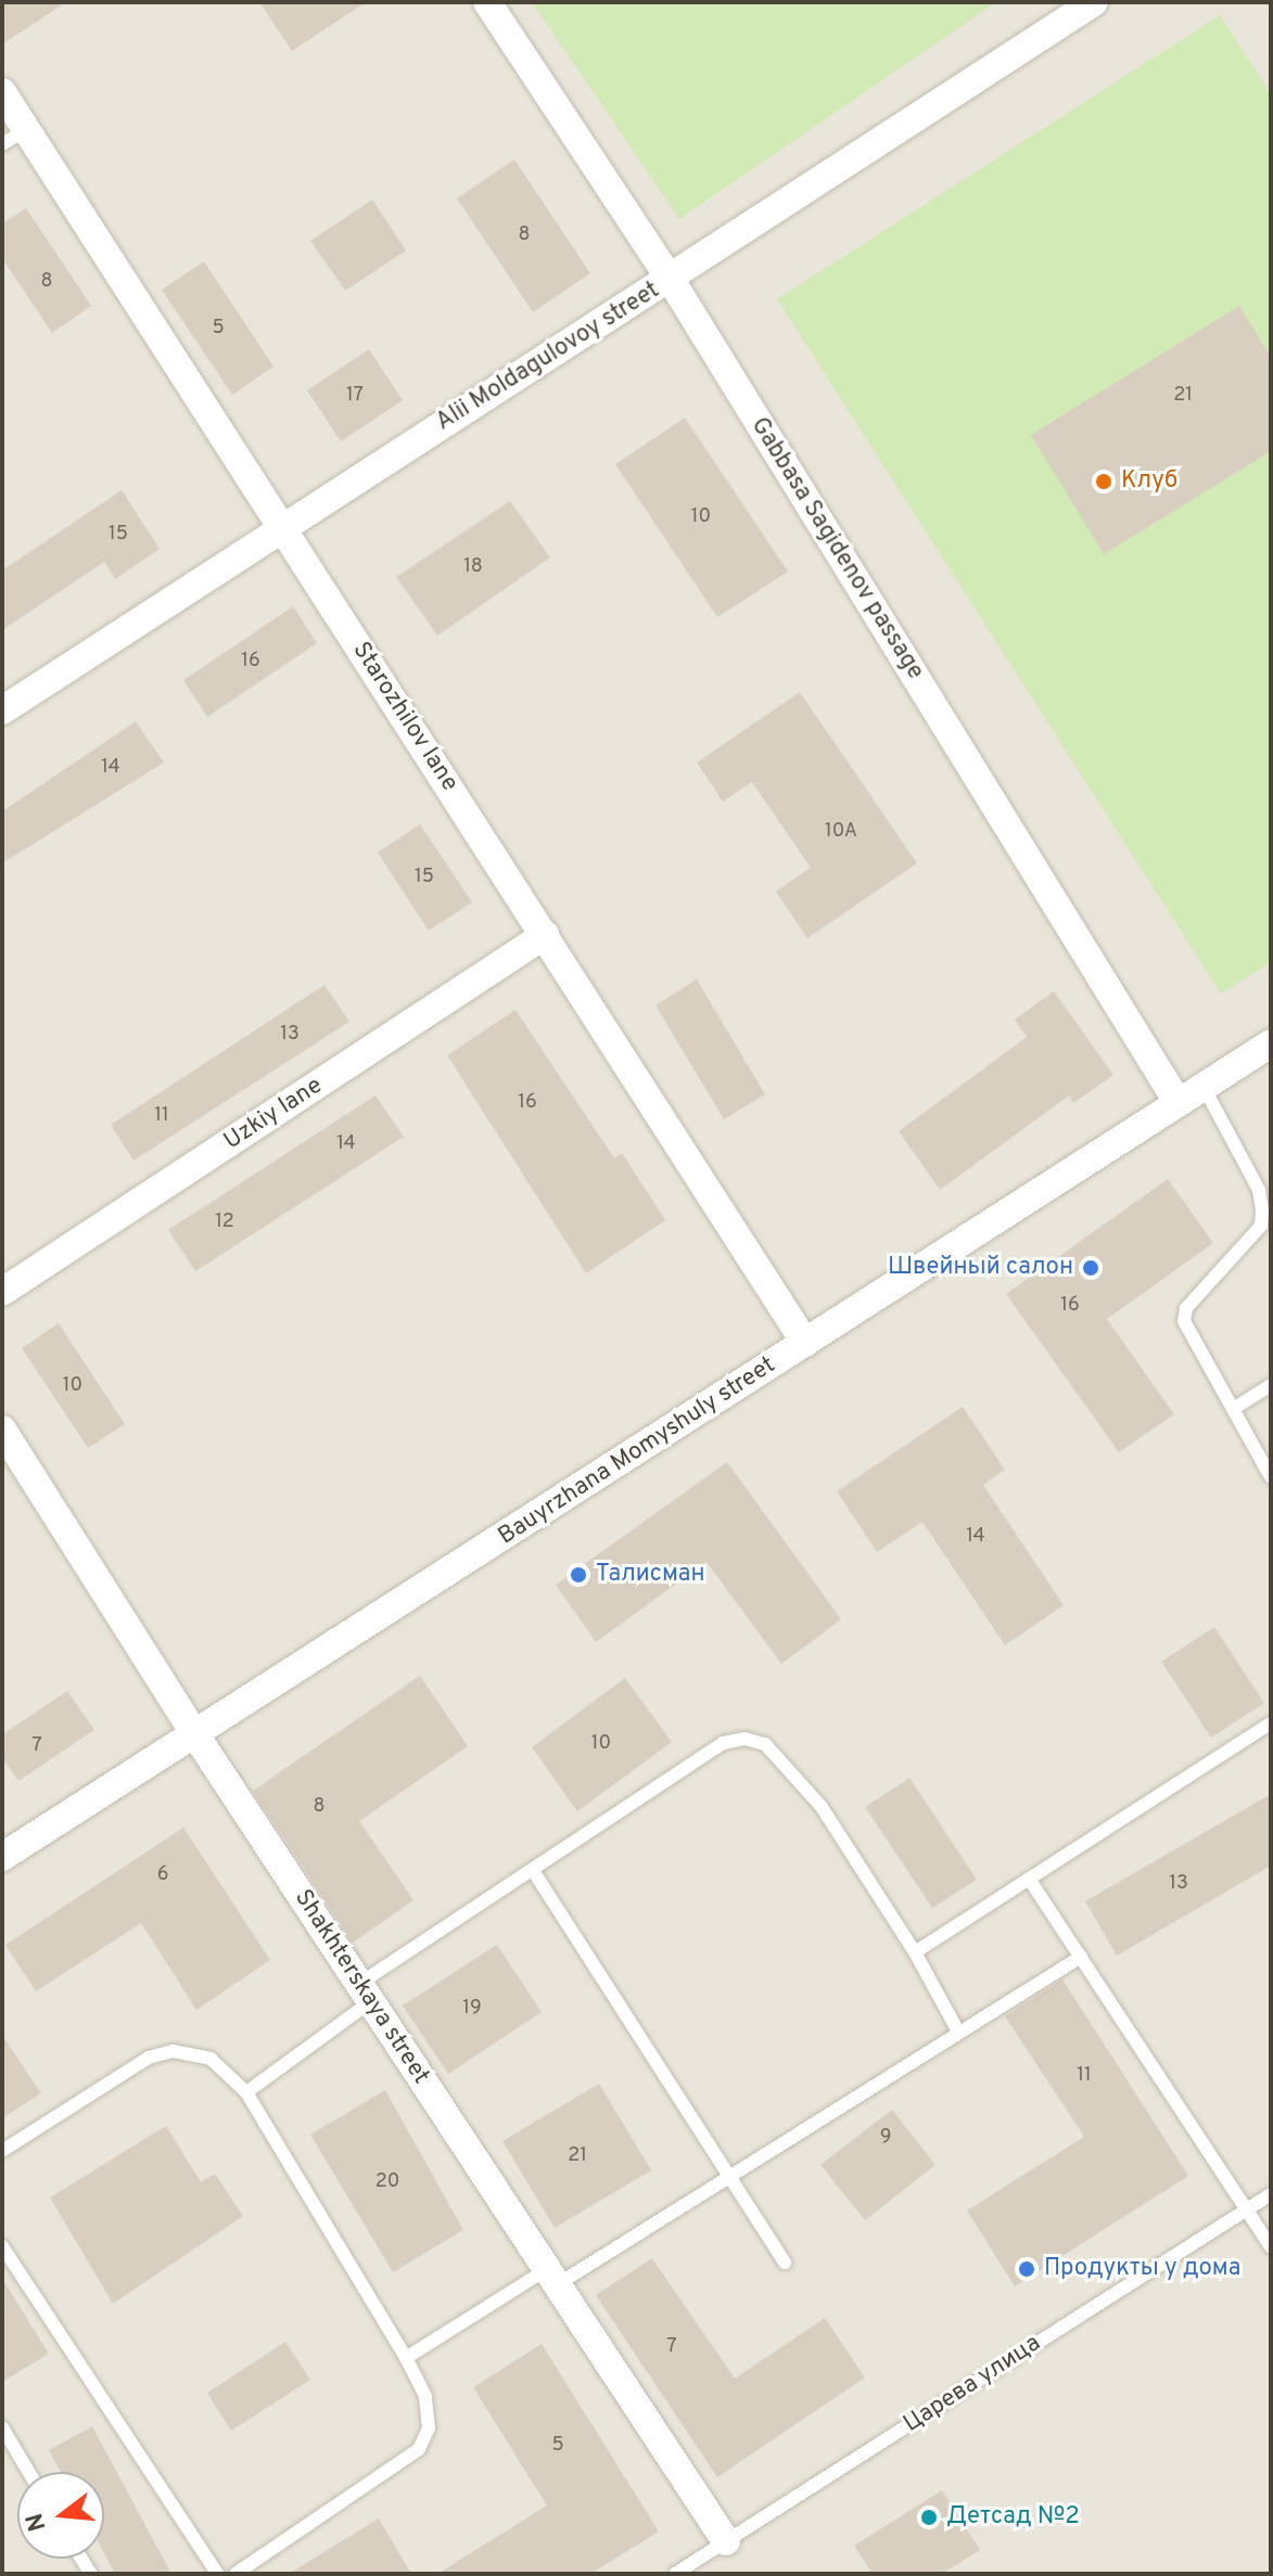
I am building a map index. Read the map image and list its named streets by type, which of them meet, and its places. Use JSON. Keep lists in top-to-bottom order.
{
  "streets": {
    "street": [
      "Alii Moldagulovoy street",
      "Gabbasa Sagidenov passage",
      "Starozhilov lane",
      "Uzkiy lane",
      "Bauyrzhana Momyshuly street",
      "Shakhterskaya street"
    ],
    "lane": ["Царева улица"]
  },
  "crossings": [
    ["Alii Moldagulovoy street", "Gabbasa Sagidenov passage"],
    ["Alii Moldagulovoy street", "Starozhilov lane"],
    ["Gabbasa Sagidenov passage", "Bauyrzhana Momyshuly street"],
    ["Starozhilov lane", "Uzkiy lane"],
    ["Starozhilov lane", "Bauyrzhana Momyshuly street"],
    ["Bauyrzhana Momyshuly street", "Shakhterskaya street"],
    ["Shakhterskaya street", "Царева улица"]
  ],
  "places": [
    "Клуб",
    "Швейный салон",
    "Талисман",
    "Продукты у дома",
    "Детсад №2"
  ],
  "house_numbers": [
    "8",
    "8",
    "5",
    "17",
    "21",
    "10",
    "15",
    "18",
    "16",
    "14",
    "10А",
    "15",
    "13",
    "16",
    "11",
    "14",
    "12",
    "16",
    "10",
    "14",
    "10",
    "7",
    "8",
    "6",
    "13",
    "19",
    "11",
    "9",
    "21",
    "20",
    "7",
    "5"
  ],
  "north": "left"
}
